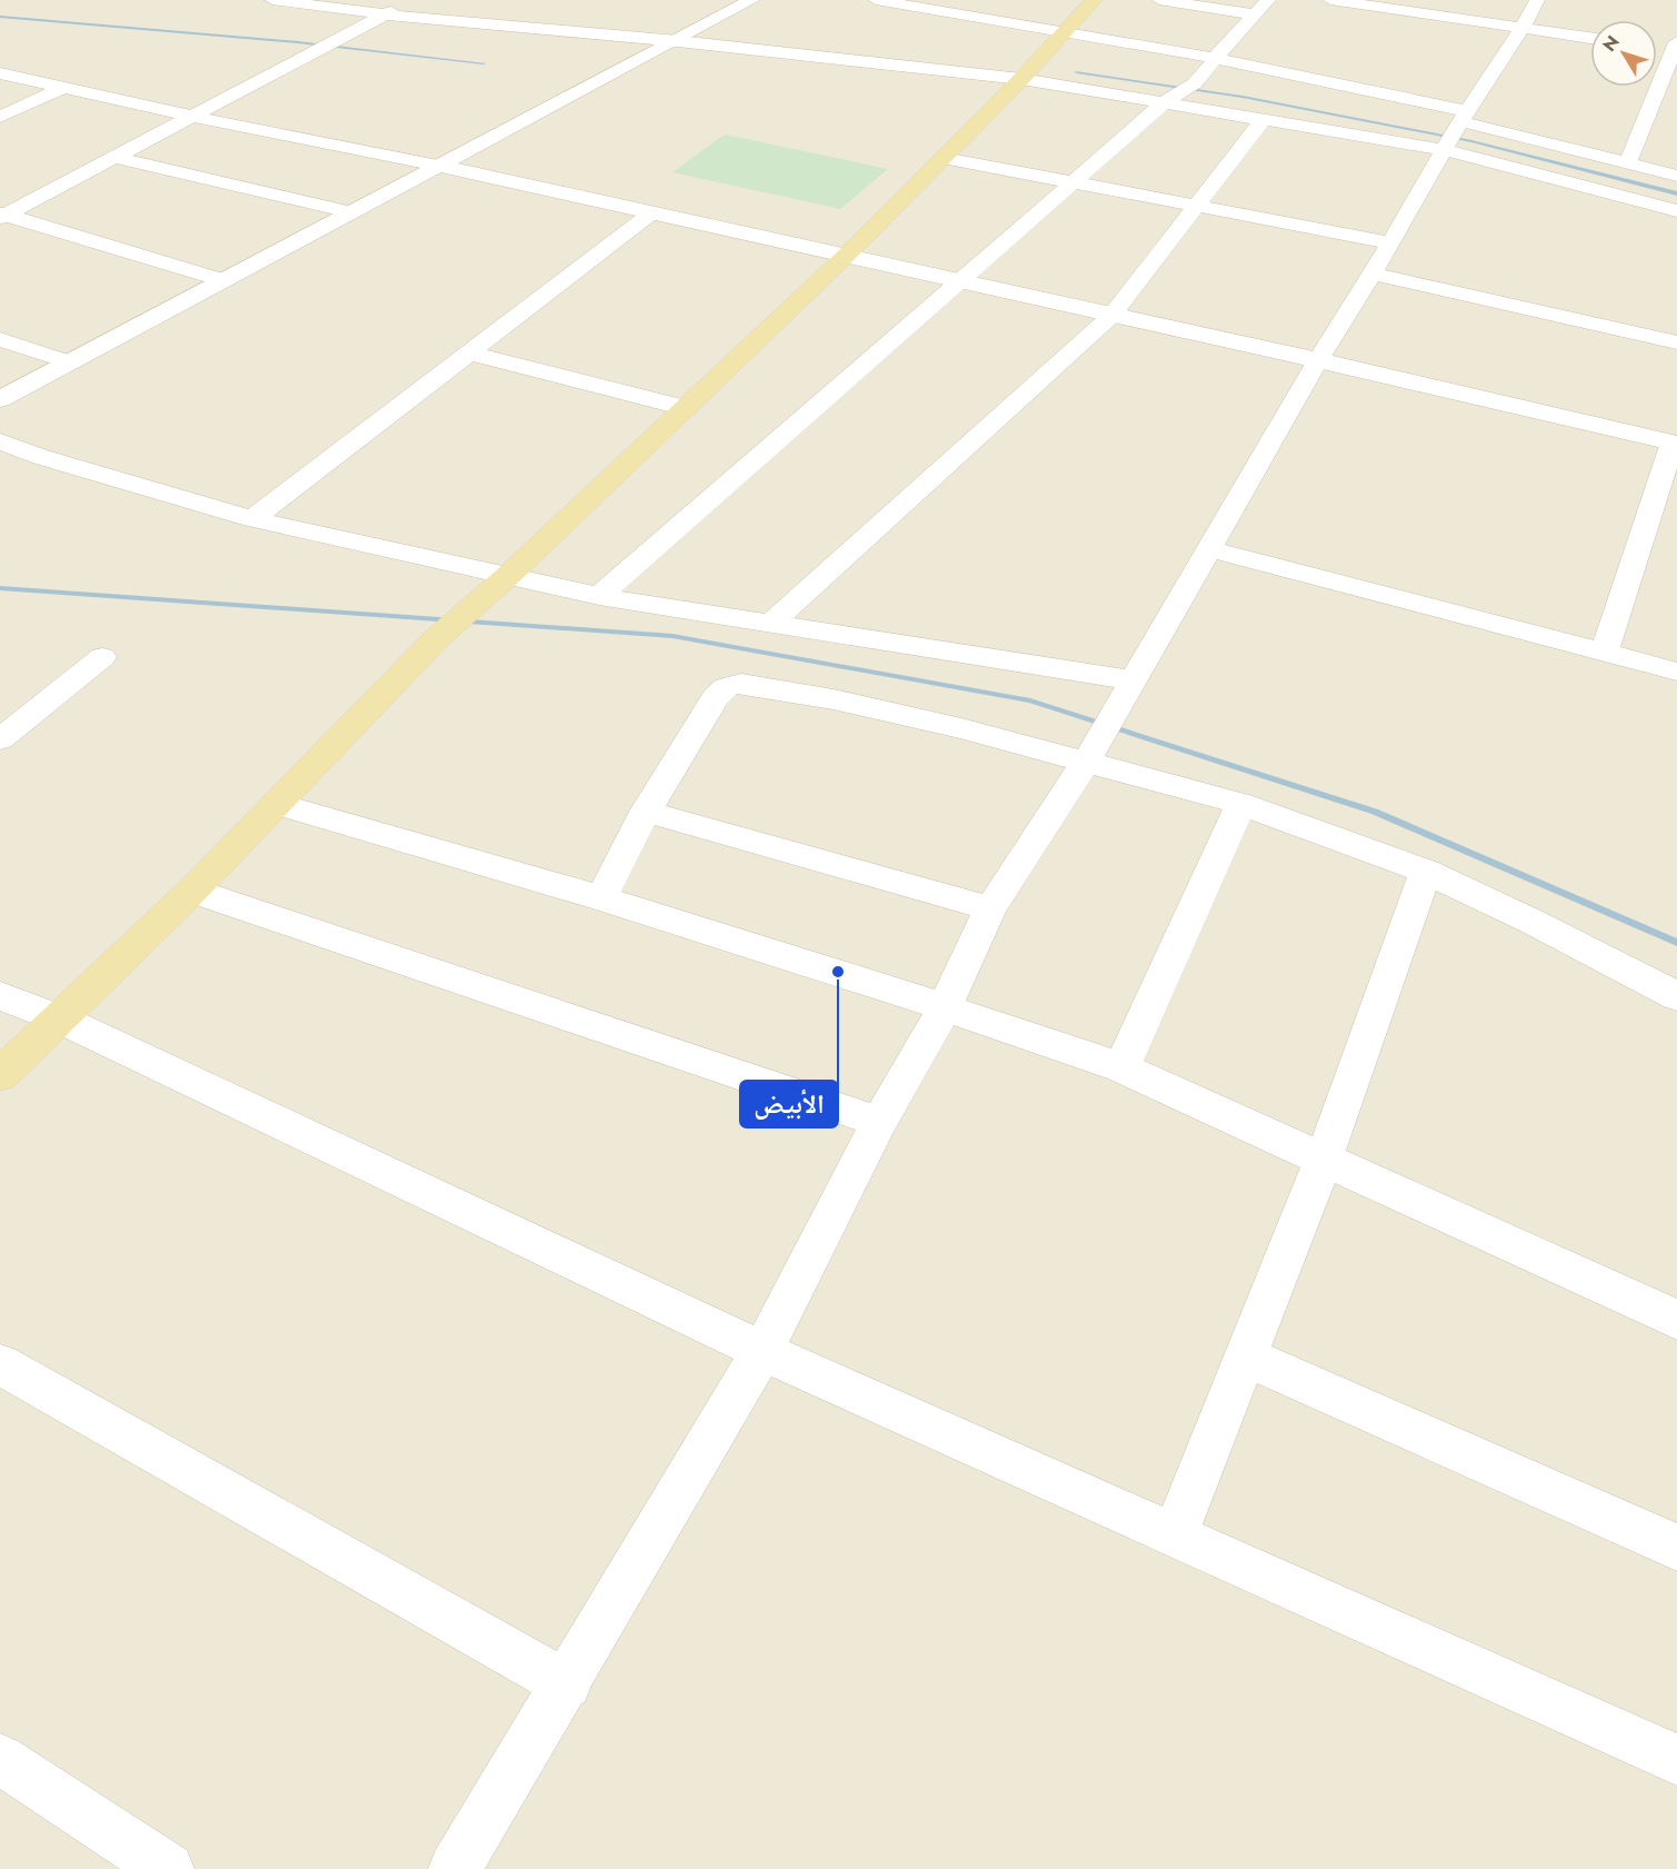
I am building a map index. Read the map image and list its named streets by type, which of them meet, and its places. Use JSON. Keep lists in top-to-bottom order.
{
  "places": ["الأبيض"],
  "north": "top left"
}
